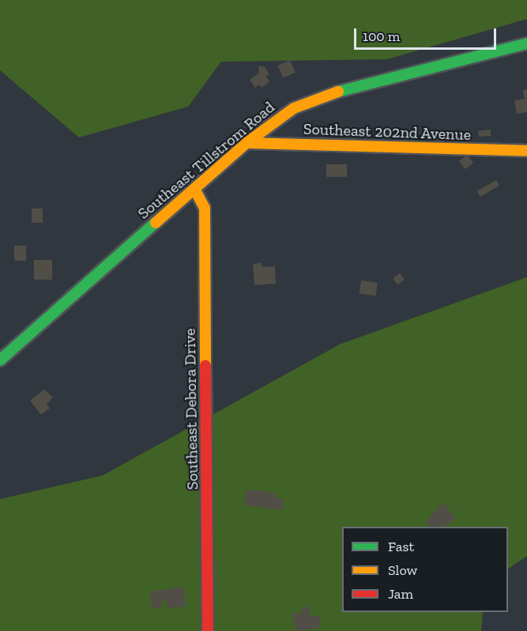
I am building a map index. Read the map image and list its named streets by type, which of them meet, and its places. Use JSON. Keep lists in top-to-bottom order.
{
  "streets": {
    "street": ["Southeast 202nd Avenue", "Southeast Tillstrom Road", "Southeast Debora Drive"]
  },
  "crossings": [
    ["Southeast 202nd Avenue", "Southeast Tillstrom Road"],
    ["Southeast Tillstrom Road", "Southeast Debora Drive"]
  ],
  "legend": ["Fast", "Slow", "Jam"],
  "scale_bar": "100 m"
}
